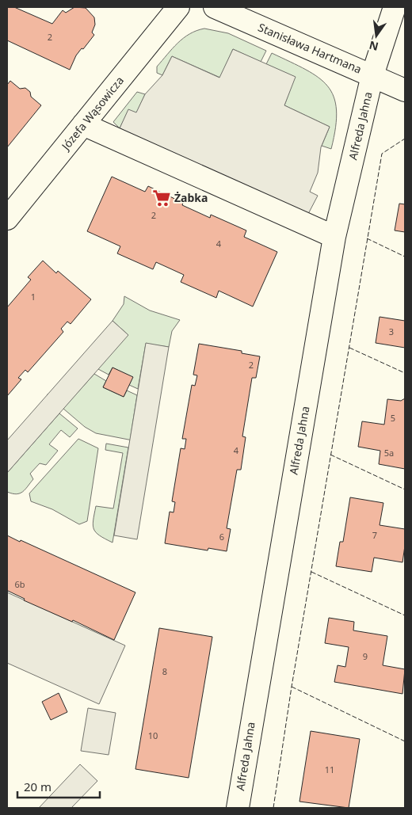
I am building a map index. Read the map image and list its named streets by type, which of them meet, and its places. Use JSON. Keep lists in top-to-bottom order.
{
  "streets": {
    "street": ["Stanisława Hartmana", "Józefa Wąsowicza", "Alfreda Jahna"]
  },
  "crossings": [
    ["Stanisława Hartmana", "Alfreda Jahna"]
  ],
  "places": {
    "supermarket": ["Żabka"]
  },
  "house_numbers": [
    "2",
    "2",
    "4",
    "1",
    "3",
    "2",
    "5",
    "4",
    "5a",
    "7",
    "6",
    "6b",
    "9",
    "8",
    "10",
    "11"
  ],
  "scale_bar": "20 m",
  "north": "bottom"
}
